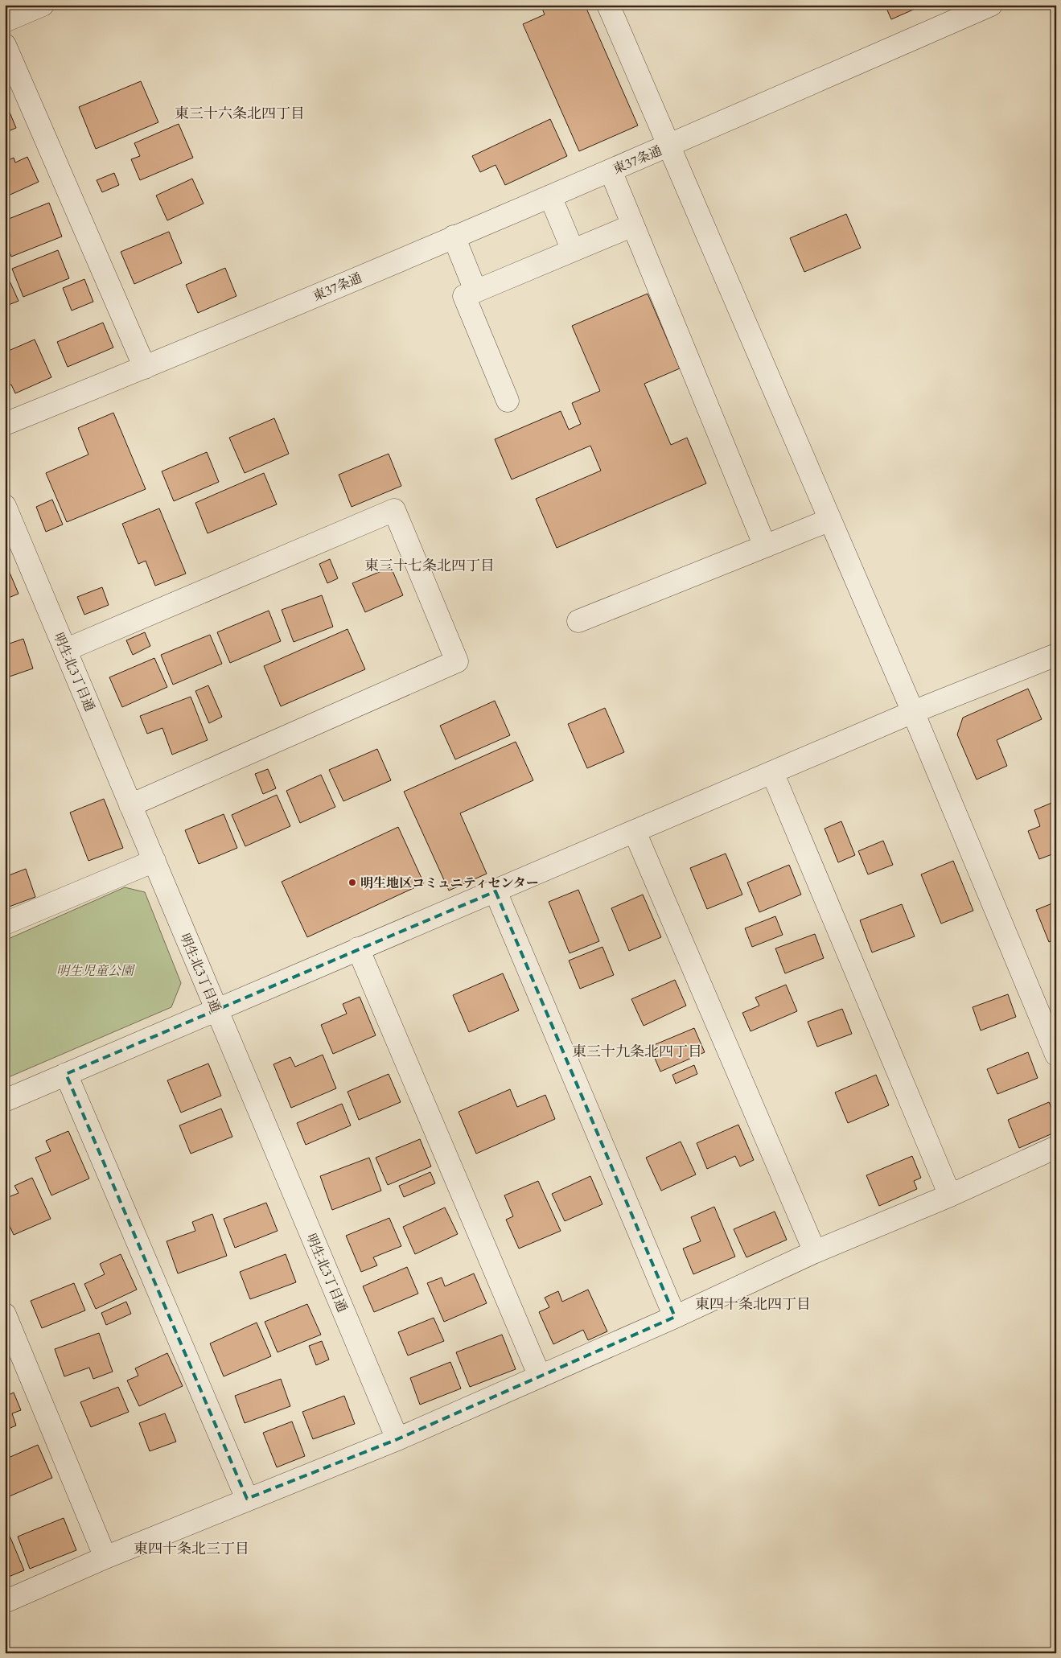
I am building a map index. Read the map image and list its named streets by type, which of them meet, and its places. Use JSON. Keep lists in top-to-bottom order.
{
  "streets": {
    "street": ["東37条通", "明生北3丁目通"]
  },
  "districts": [
    "東三十六条北四丁目",
    "東三十七条北四丁目",
    "東三十九条北四丁目",
    "東四十条北四丁目",
    "東四十条北三丁目"
  ],
  "parks": ["明生児童公園"],
  "places": ["明生地区コミュニティセンター"]
}
